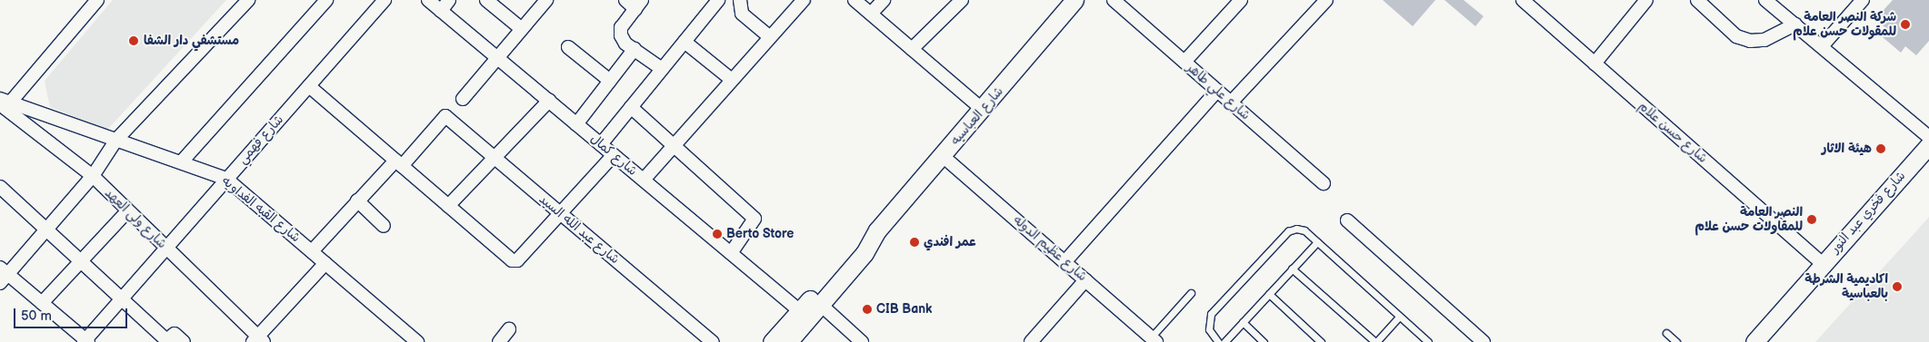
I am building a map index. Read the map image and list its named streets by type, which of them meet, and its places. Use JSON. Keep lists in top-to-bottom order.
{
  "streets": {
    "main road": ["شارع العباسيه", "شارع فخري عبد النور"],
    "street": [
      "شارع علي طاهر",
      "شارع حسن علام",
      "شارع فهمي",
      "شارع كمال",
      "شارع القبه الفداويه",
      "شارع ولى العهد",
      "شارع عبد الله السيد",
      "شارع عظيم الدوله"
    ]
  },
  "crossings": [
    ["شارع العباسيه", "شارع كمال"],
    ["شارع العباسيه", "شارع عظيم الدوله"],
    ["شارع حسن علام", "شارع فخري عبد النور"],
    ["شارع فهمي", "شارع القبه الفداويه"],
    ["شارع فهمي", "شارع ولى العهد"],
    ["شارع القبه الفداويه", "شارع ولى العهد"]
  ],
  "places": [
    "شركة النصر العامة للمقولات حسن علام",
    "مستشفي دار الشفا",
    "هيئة الاثار",
    "النصر العامة للمقاولات حسن علام",
    "Berto Store",
    "عمر افندي",
    "اكاديمية الشرطة بالعباسية",
    "CIB Bank"
  ],
  "scale_bar": "50 m"
}
